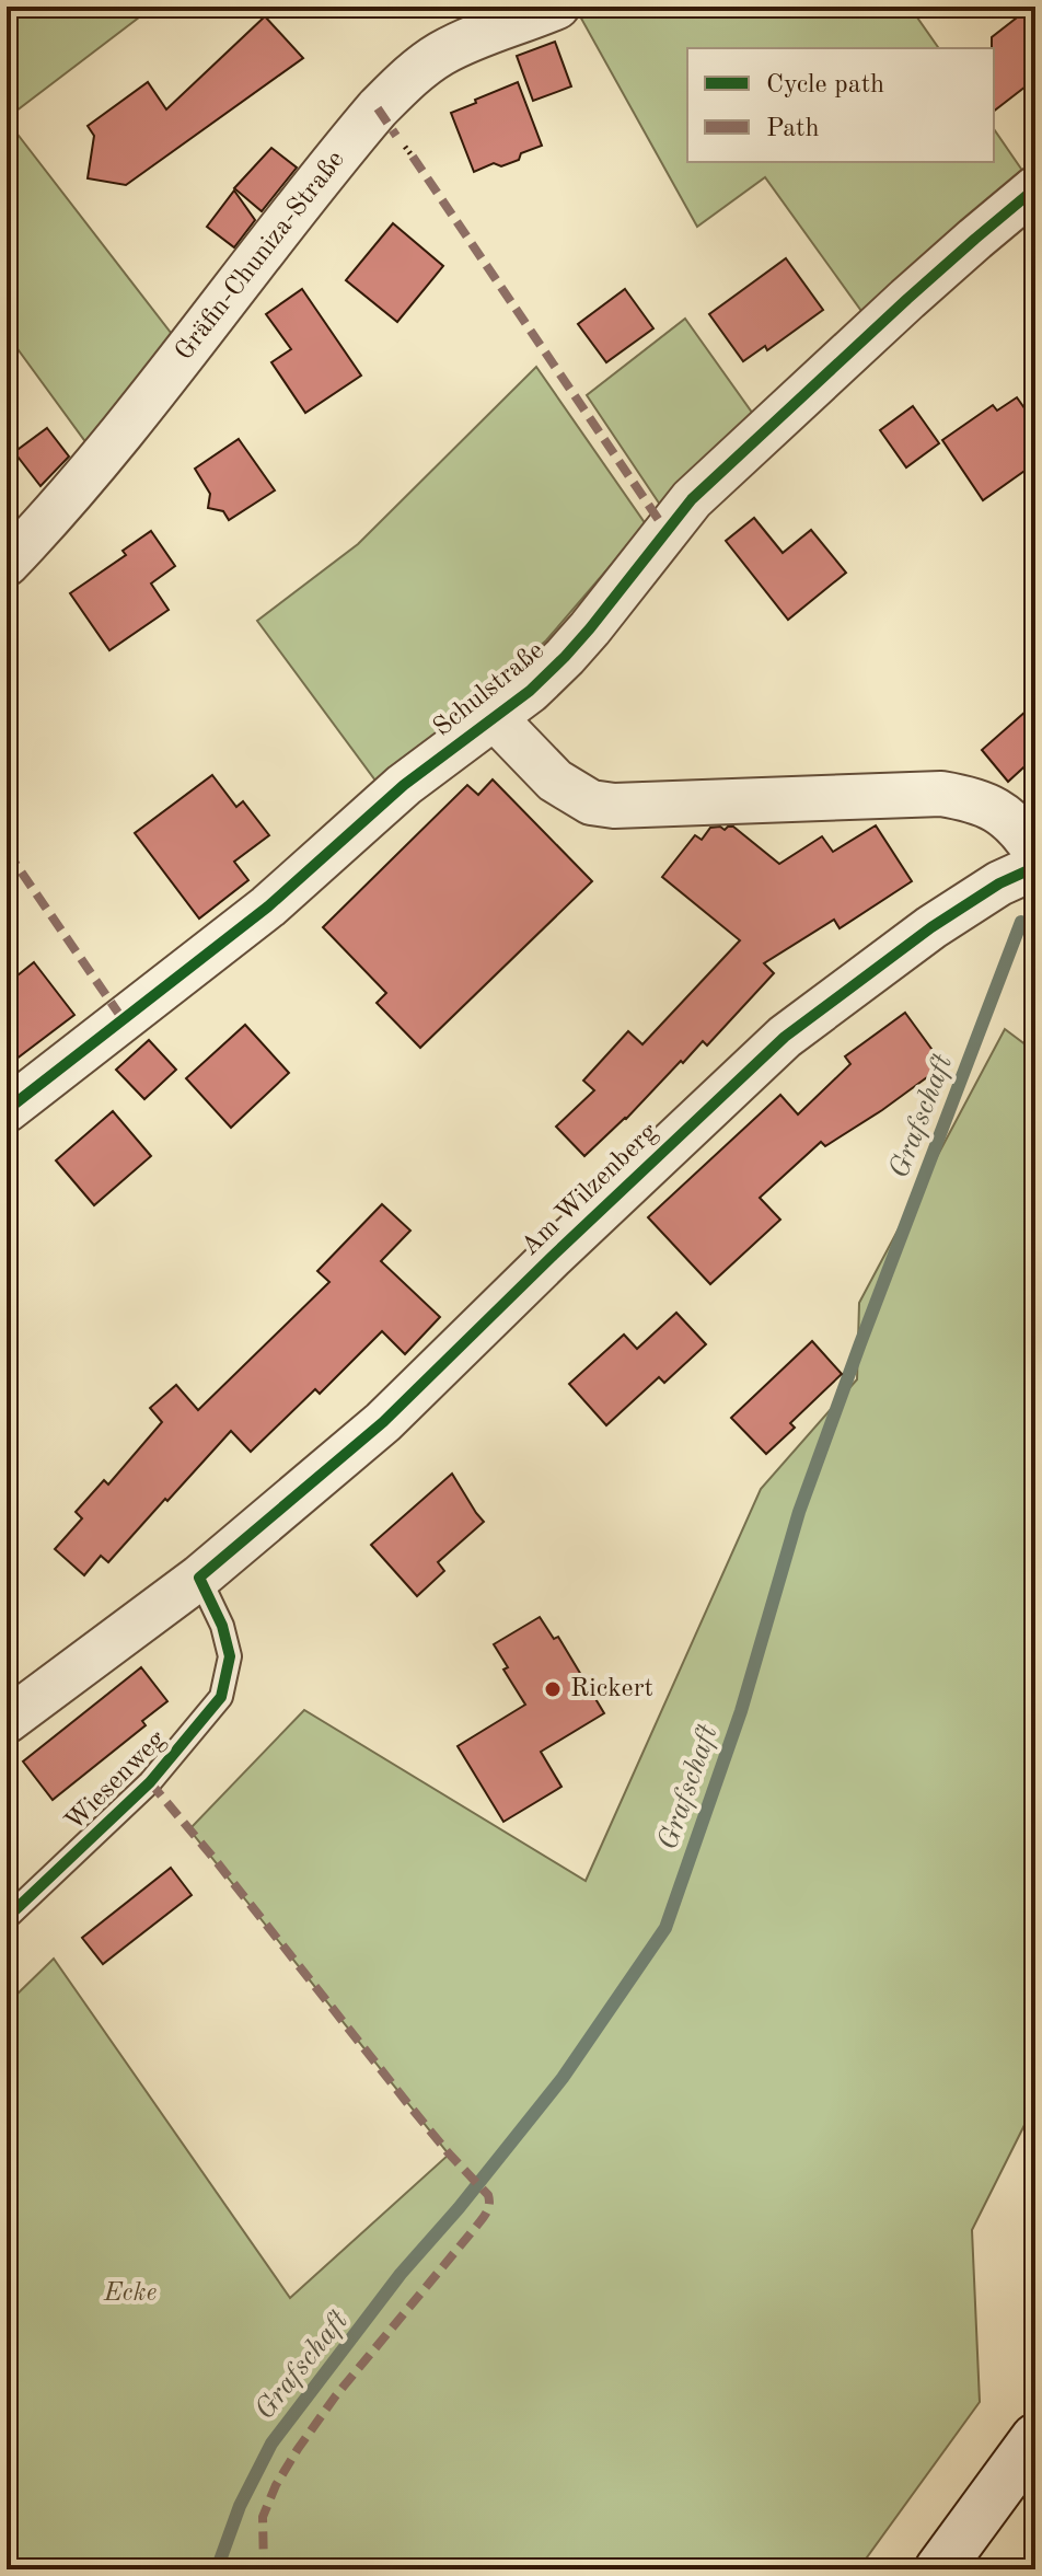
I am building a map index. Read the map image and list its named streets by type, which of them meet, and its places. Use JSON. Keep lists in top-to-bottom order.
{
  "streets": {
    "street": ["Gräfin-Chuniza-Straße", "Schulstraße", "Am Wilzenberg"],
    "lane": ["Wiesenweg"]
  },
  "crossings": [
    ["Am Wilzenberg", "Wiesenweg"]
  ],
  "water": ["Grafschaft"],
  "parks": ["Ecke"],
  "places": ["Rickert"],
  "legend": ["Cycle path", "Path"]
}
